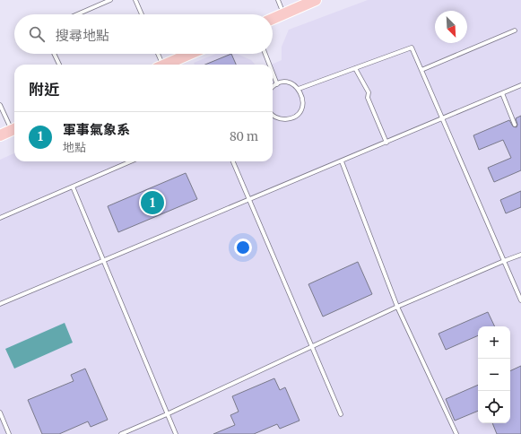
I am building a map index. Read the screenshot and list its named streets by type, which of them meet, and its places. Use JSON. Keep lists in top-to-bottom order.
{
  "north": "bottom right",
  "page": {
    "search": "搜尋地點",
    "heading": "附近",
    "list": [
      {
        "mark": "1",
        "name": "軍事氣象系",
        "note": "地點",
        "value": "80 m"
      }
    ],
    "pins": "1",
    "map_buttons": ["+", "−"]
  }
}
